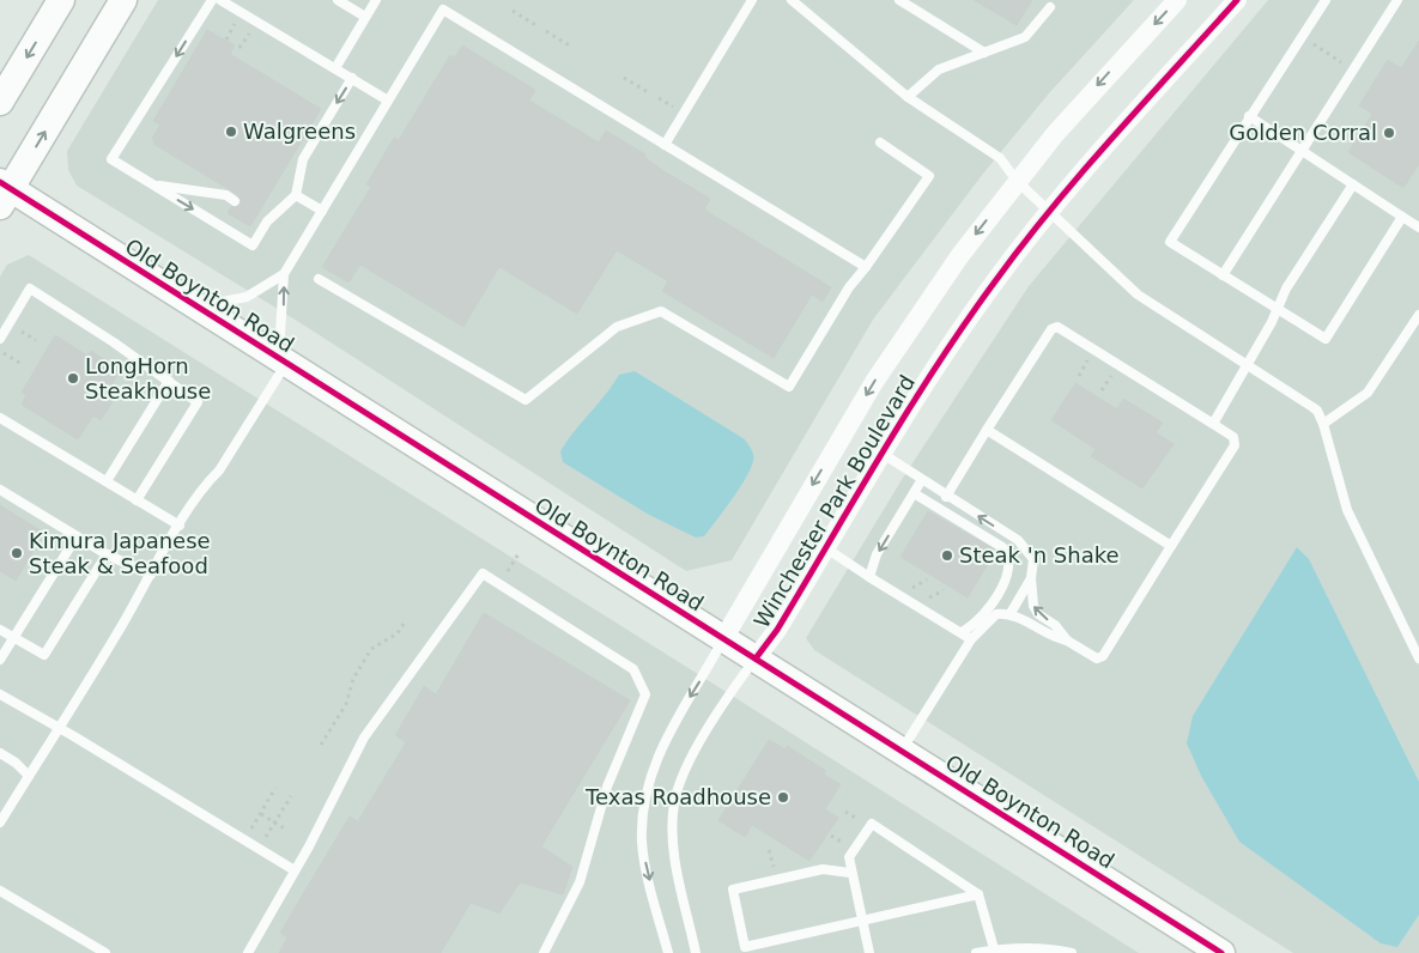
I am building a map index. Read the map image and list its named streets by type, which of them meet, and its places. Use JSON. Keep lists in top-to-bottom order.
{
  "streets": {
    "street": ["Old Boynton Road", "Winchester Park Boulevard"]
  },
  "crossings": [
    ["Old Boynton Road", "Winchester Park Boulevard"]
  ],
  "places": [
    "Walgreens",
    "Golden Corral",
    "LongHorn Steakhouse",
    "Kimura Japanese Steak & Seafood",
    "Steak 'n Shake",
    "Texas Roadhouse"
  ]
}
